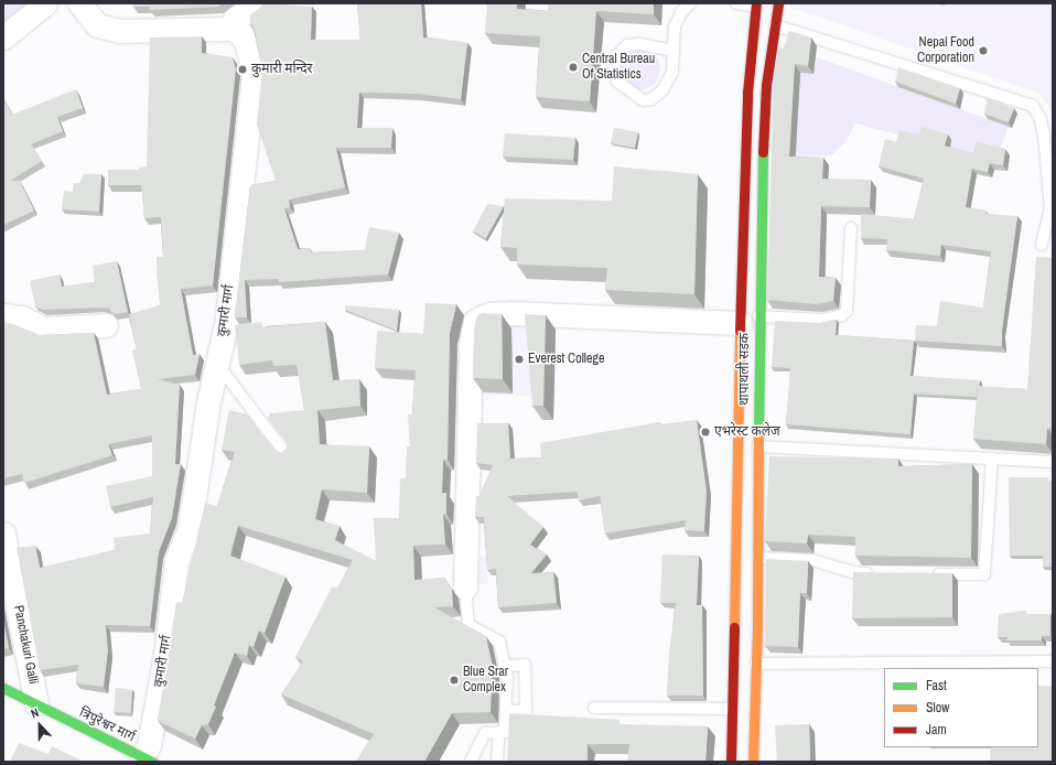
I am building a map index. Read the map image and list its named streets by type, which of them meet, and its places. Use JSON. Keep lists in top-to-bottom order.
{
  "streets": {
    "highway": ["थापाथली सडक", "त्रिपुरेश्वर मार्ग"],
    "street": ["कुमारी मार्ग", "Panchakuri Galli"]
  },
  "crossings": [
    ["कुमारी मार्ग", "त्रिपुरेश्वर मार्ग"],
    ["Panchakuri Galli", "त्रिपुरेश्वर मार्ग"]
  ],
  "places": [
    "Nepal Food Corporation",
    "Central Bureau Of Statistics",
    "कुमारी मन्दिर",
    "Everest College",
    "एभरेस्ट कलेज",
    "Blue Srar Complex"
  ],
  "legend": ["Fast", "Slow", "Jam"],
  "north": "top"
}
